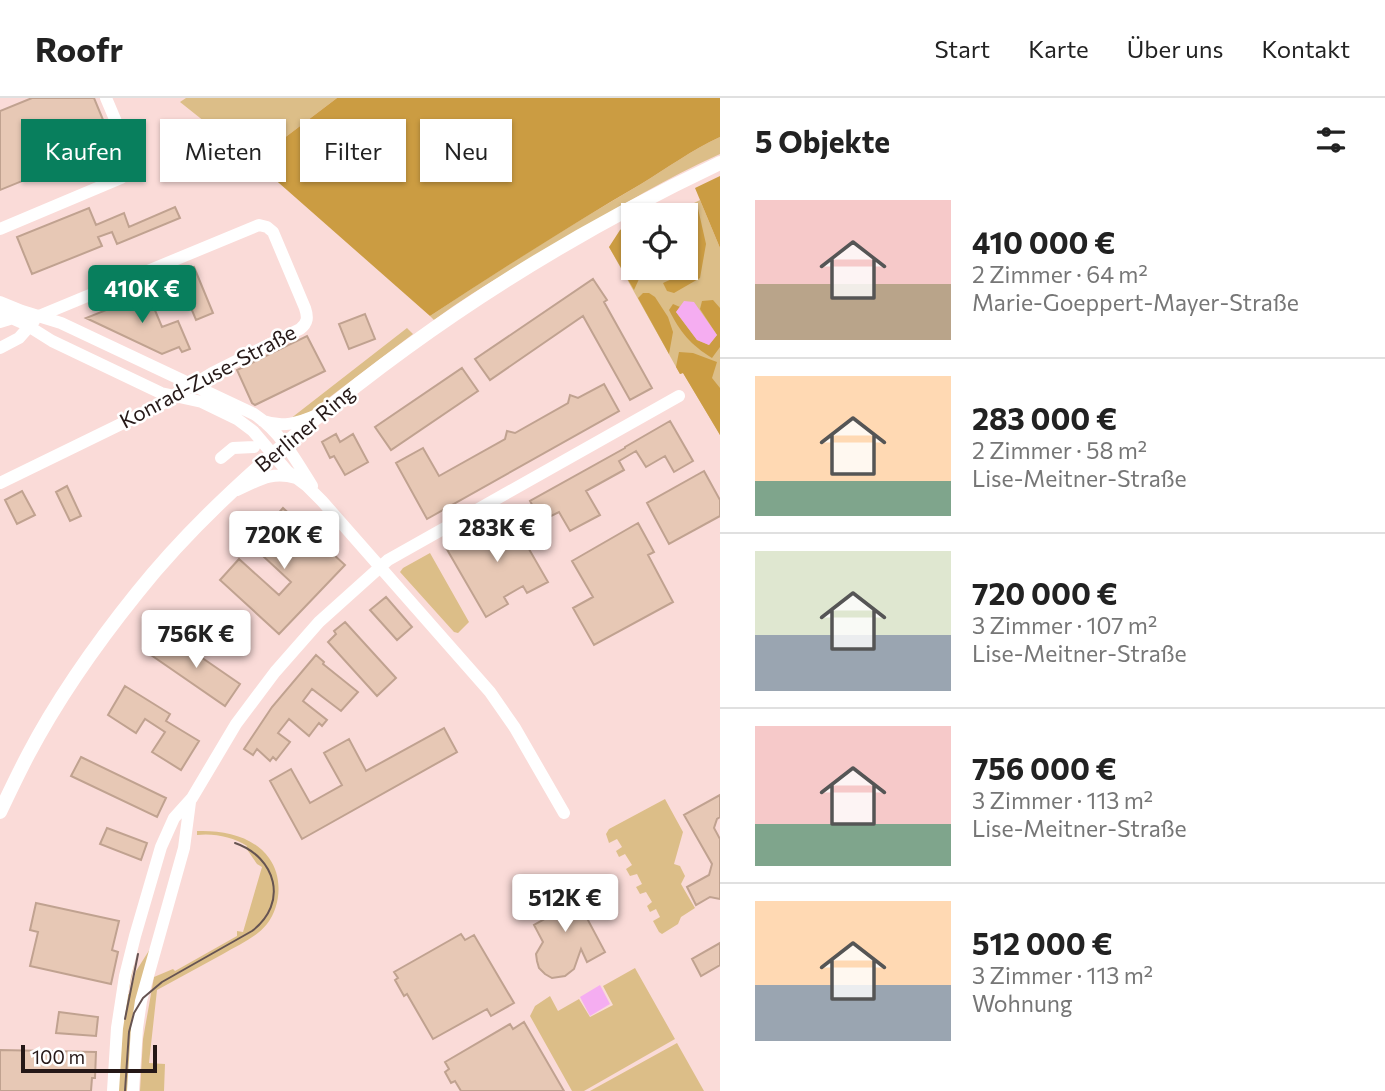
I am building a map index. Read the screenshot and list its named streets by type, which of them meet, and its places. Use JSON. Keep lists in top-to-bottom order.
{
  "streets": {
    "main road": ["Berliner Ring"],
    "street": ["Konrad-Zuse-Straße"]
  },
  "scale_bar": "100 m",
  "page": {
    "header": "Roofr",
    "nav": [
      "Start",
      "Karte",
      "Über uns",
      "Kontakt"
    ],
    "heading": "5 Objekte",
    "chip": [
      "Kaufen",
      "Mieten",
      "Filter",
      "Neu"
    ],
    "list": [
      {
        "name": "410 000 €",
        "note": "2 Zimmer · 64 m² · Marie-Goeppert-Mayer-Straße"
      },
      {
        "name": "283 000 €",
        "note": "2 Zimmer · 58 m² · Lise-Meitner-Straße"
      },
      {
        "name": "720 000 €",
        "note": "3 Zimmer · 107 m² · Lise-Meitner-Straße"
      },
      {
        "name": "756 000 €",
        "note": "3 Zimmer · 113 m² · Lise-Meitner-Straße"
      },
      {
        "name": "512 000 €",
        "note": "3 Zimmer · 113 m² · Wohnung"
      }
    ],
    "price": [
      "410K €",
      "283K €",
      "720K €",
      "756K €",
      "512K €"
    ],
    "scale": "100 m"
  }
}
